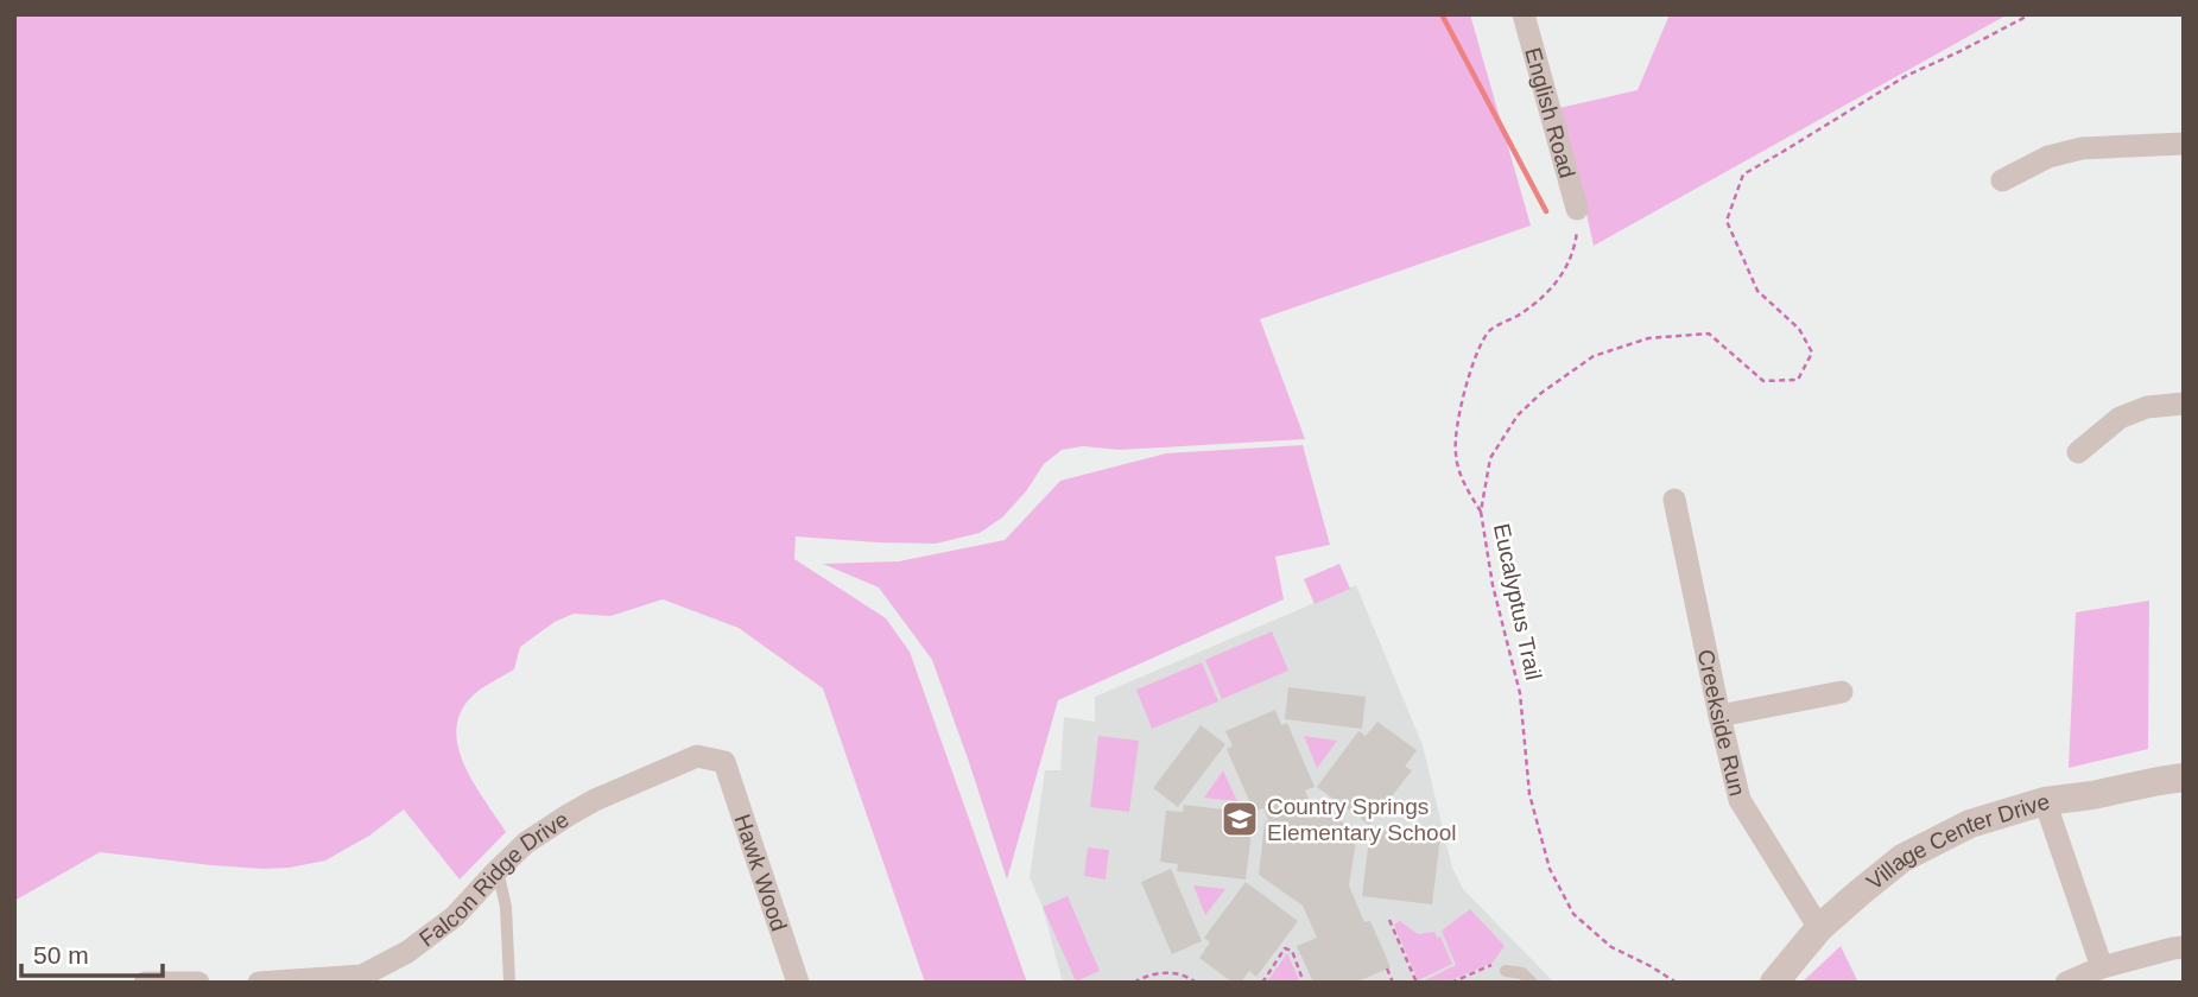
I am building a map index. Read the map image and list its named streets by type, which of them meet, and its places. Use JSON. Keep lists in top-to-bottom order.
{
  "streets": {
    "street": [
      "English Road",
      "Creekside Run",
      "Village Center Drive",
      "Hawk Wood",
      "Falcon Ridge Drive"
    ],
    "path": ["Eucalyptus Trail"]
  },
  "crossings": [
    ["Creekside Run", "Village Center Drive"],
    ["Hawk Wood", "Falcon Ridge Drive"]
  ],
  "places": {
    "school or university": ["Country Springs Elementary School"]
  },
  "scale_bar": "50 m"
}
